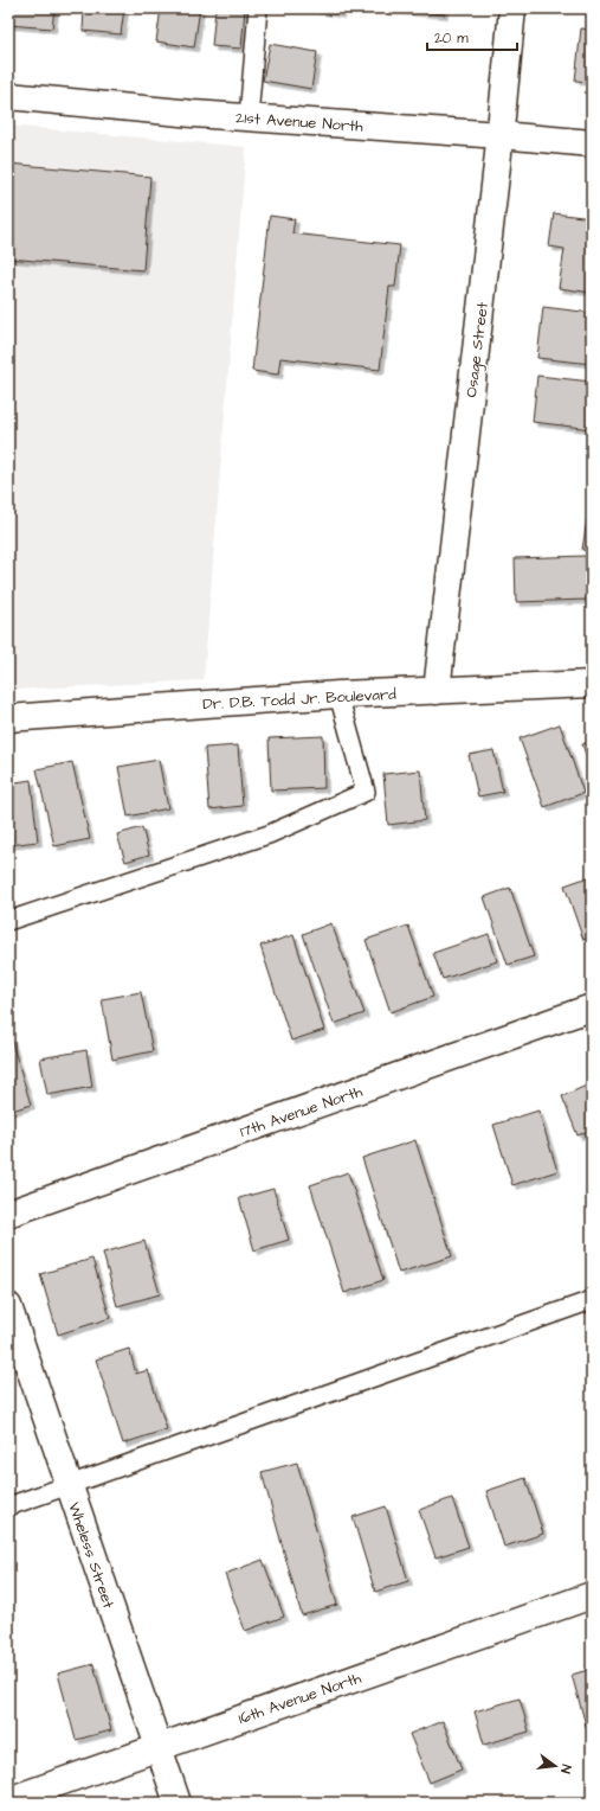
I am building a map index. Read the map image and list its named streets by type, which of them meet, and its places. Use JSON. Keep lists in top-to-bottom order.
{
  "streets": {
    "street": [
      "21st Avenue North",
      "Osage Street",
      "Dr. D.B. Todd Jr. Boulevard",
      "17th Avenue North",
      "Wheless Street",
      "16th Avenue North"
    ]
  },
  "crossings": [
    ["21st Avenue North", "Osage Street"],
    ["Osage Street", "Dr. D.B. Todd Jr. Boulevard"],
    ["Wheless Street", "16th Avenue North"]
  ],
  "scale_bar": "20 m",
  "north": "right"
}
